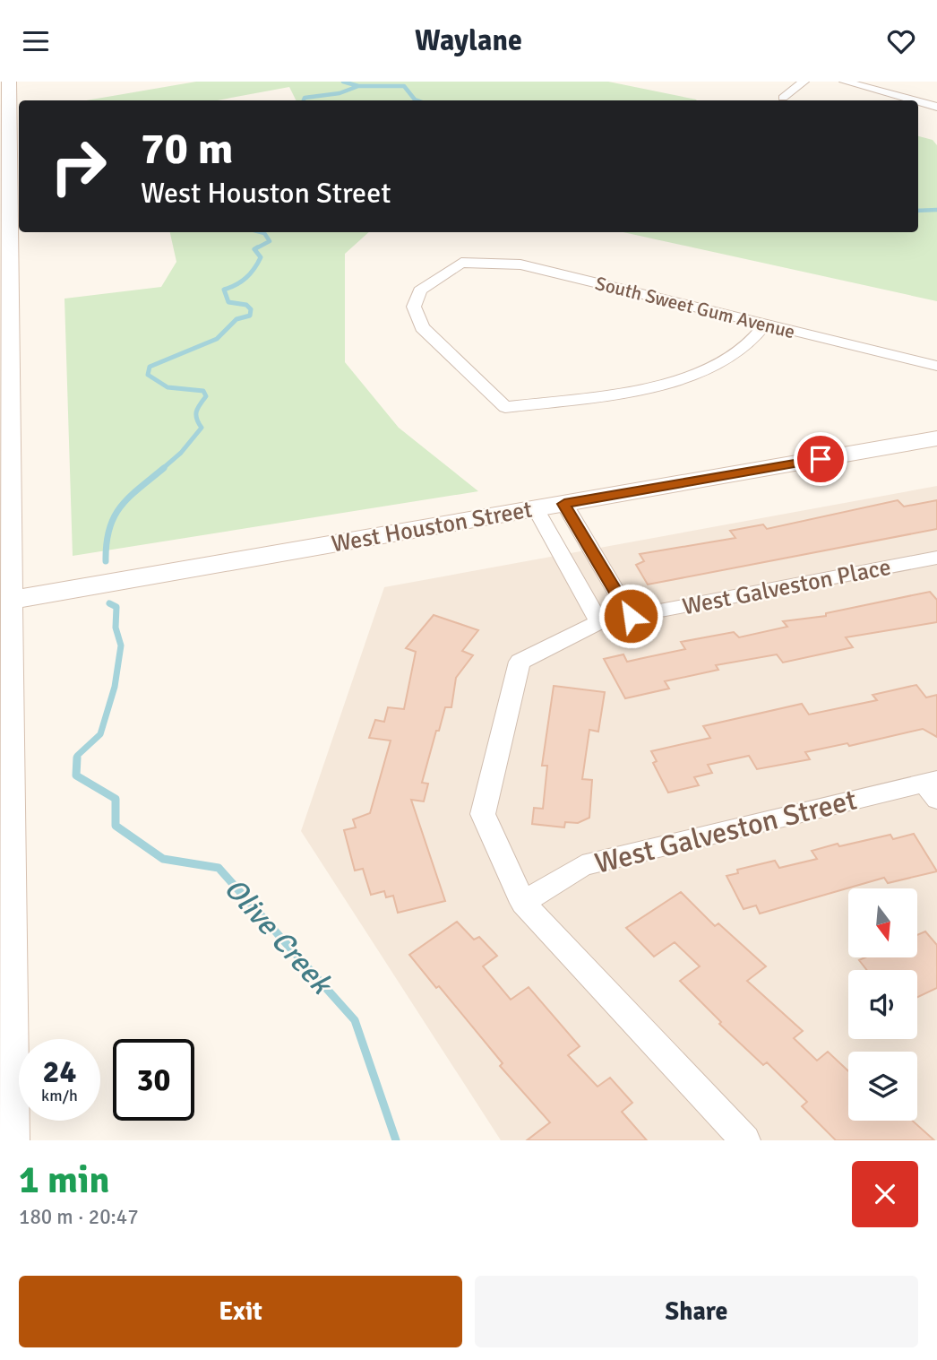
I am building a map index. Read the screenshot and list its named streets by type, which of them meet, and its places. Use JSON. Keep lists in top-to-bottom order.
{
  "streets": {
    "street": [
      "South Sweet Gum Avenue",
      "West Houston Street",
      "West Galveston Place",
      "West Galveston Street"
    ]
  },
  "crossings": [
    ["West Galveston Place", "West Galveston Street"]
  ],
  "water": ["Olive Creek"],
  "north": "bottom",
  "page": {
    "header": "Waylane",
    "turn": ["70 m", "West Houston Street"],
    "speed": "24 km/h",
    "limit": "30",
    "heading": ["1 min", "180 m · 20:47"],
    "buttons": ["Exit", "Share"]
  }
}
